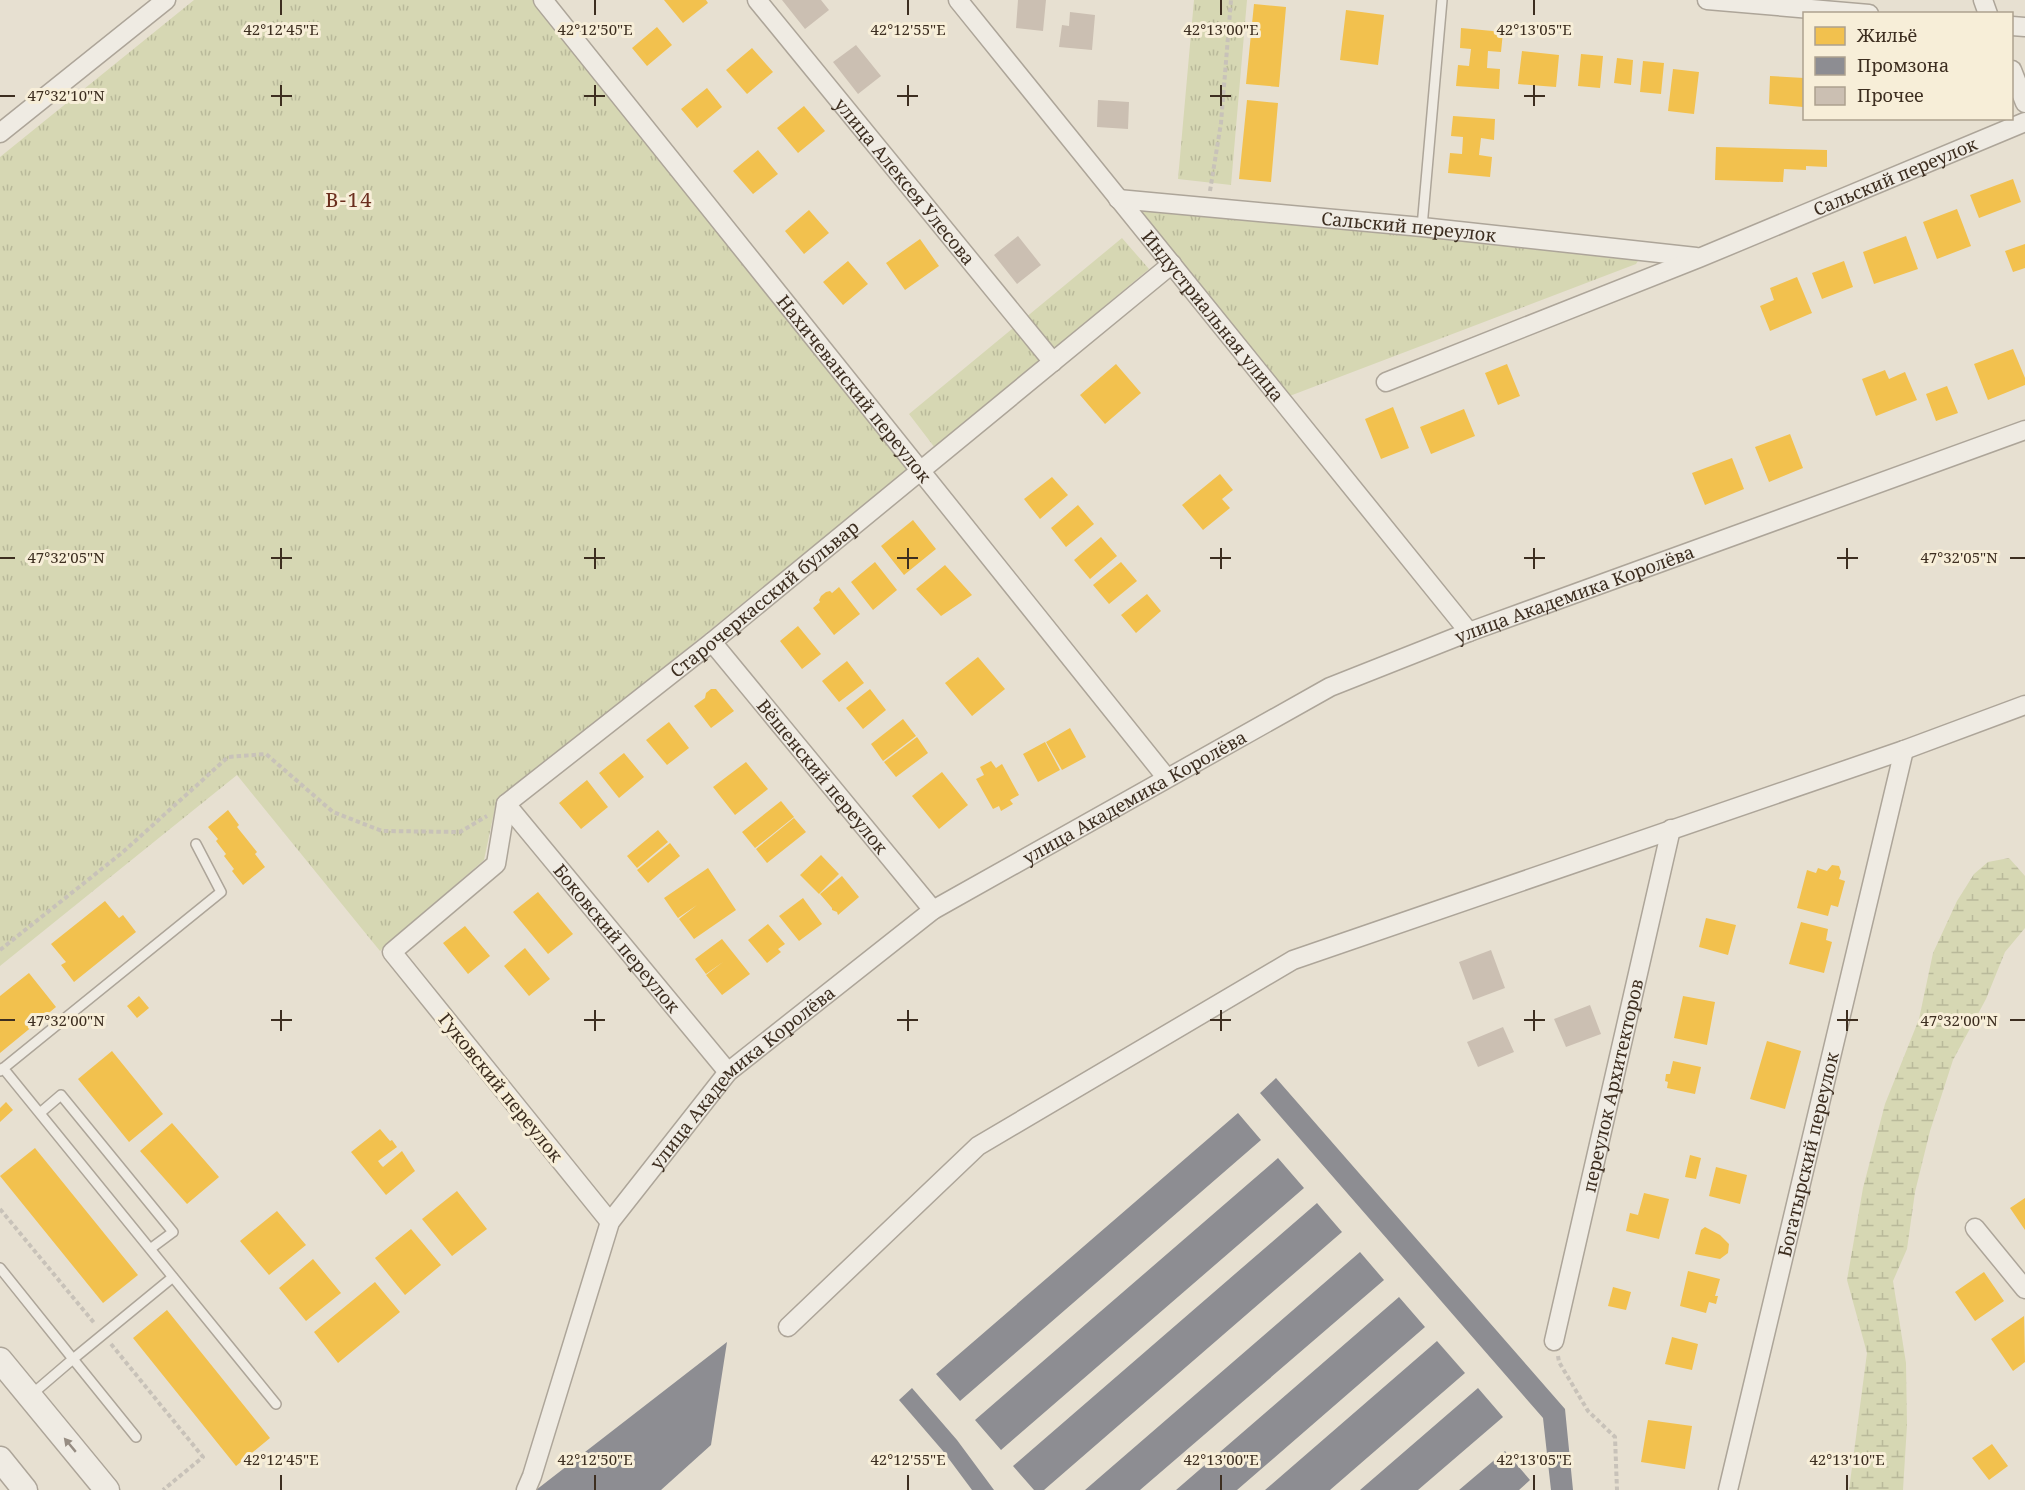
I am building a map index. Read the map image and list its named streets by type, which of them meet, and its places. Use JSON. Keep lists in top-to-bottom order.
{
  "streets": {
    "street": [
      "Сальский переулок",
      "улица Алексея Улесова",
      "Индустриальная улица",
      "Нахичеванский переулок",
      "улица Академика Королёва",
      "Старочеркасский бульвар",
      "Вёшенский переулок",
      "Боковский переулок",
      "переулок Архитекторов",
      "Гуковский переулок",
      "Богатырский переулок"
    ]
  },
  "crossings": [
    ["Сальский переулок", "Индустриальная улица"],
    ["улица Алексея Улесова", "Старочеркасский бульвар"],
    ["Индустриальная улица", "улица Академика Королёва"],
    ["Индустриальная улица", "Старочеркасский бульвар"],
    ["Нахичеванский переулок", "улица Академика Королёва"],
    ["Нахичеванский переулок", "Старочеркасский бульвар"],
    ["улица Академика Королёва", "Вёшенский переулок"],
    ["улица Академика Королёва", "Боковский переулок"],
    ["улица Академика Королёва", "Гуковский переулок"],
    ["Старочеркасский бульвар", "Вёшенский переулок"],
    ["Старочеркасский бульвар", "Боковский переулок"],
    ["Старочеркасский бульвар", "Гуковский переулок"],
    ["Боковский переулок", "Гуковский переулок"]
  ],
  "districts": ["В-14"],
  "legend": ["Жильё", "Промзона", "Прочее"],
  "coordinates": [
    "42°12'45\"E",
    "42°12'50\"E",
    "42°12'55\"E",
    "42°13'00\"E",
    "42°13'05\"E",
    "47°32'10\"N",
    "47°32'05\"N",
    "47°32'00\"N",
    "42°13'10\"E"
  ]
}
